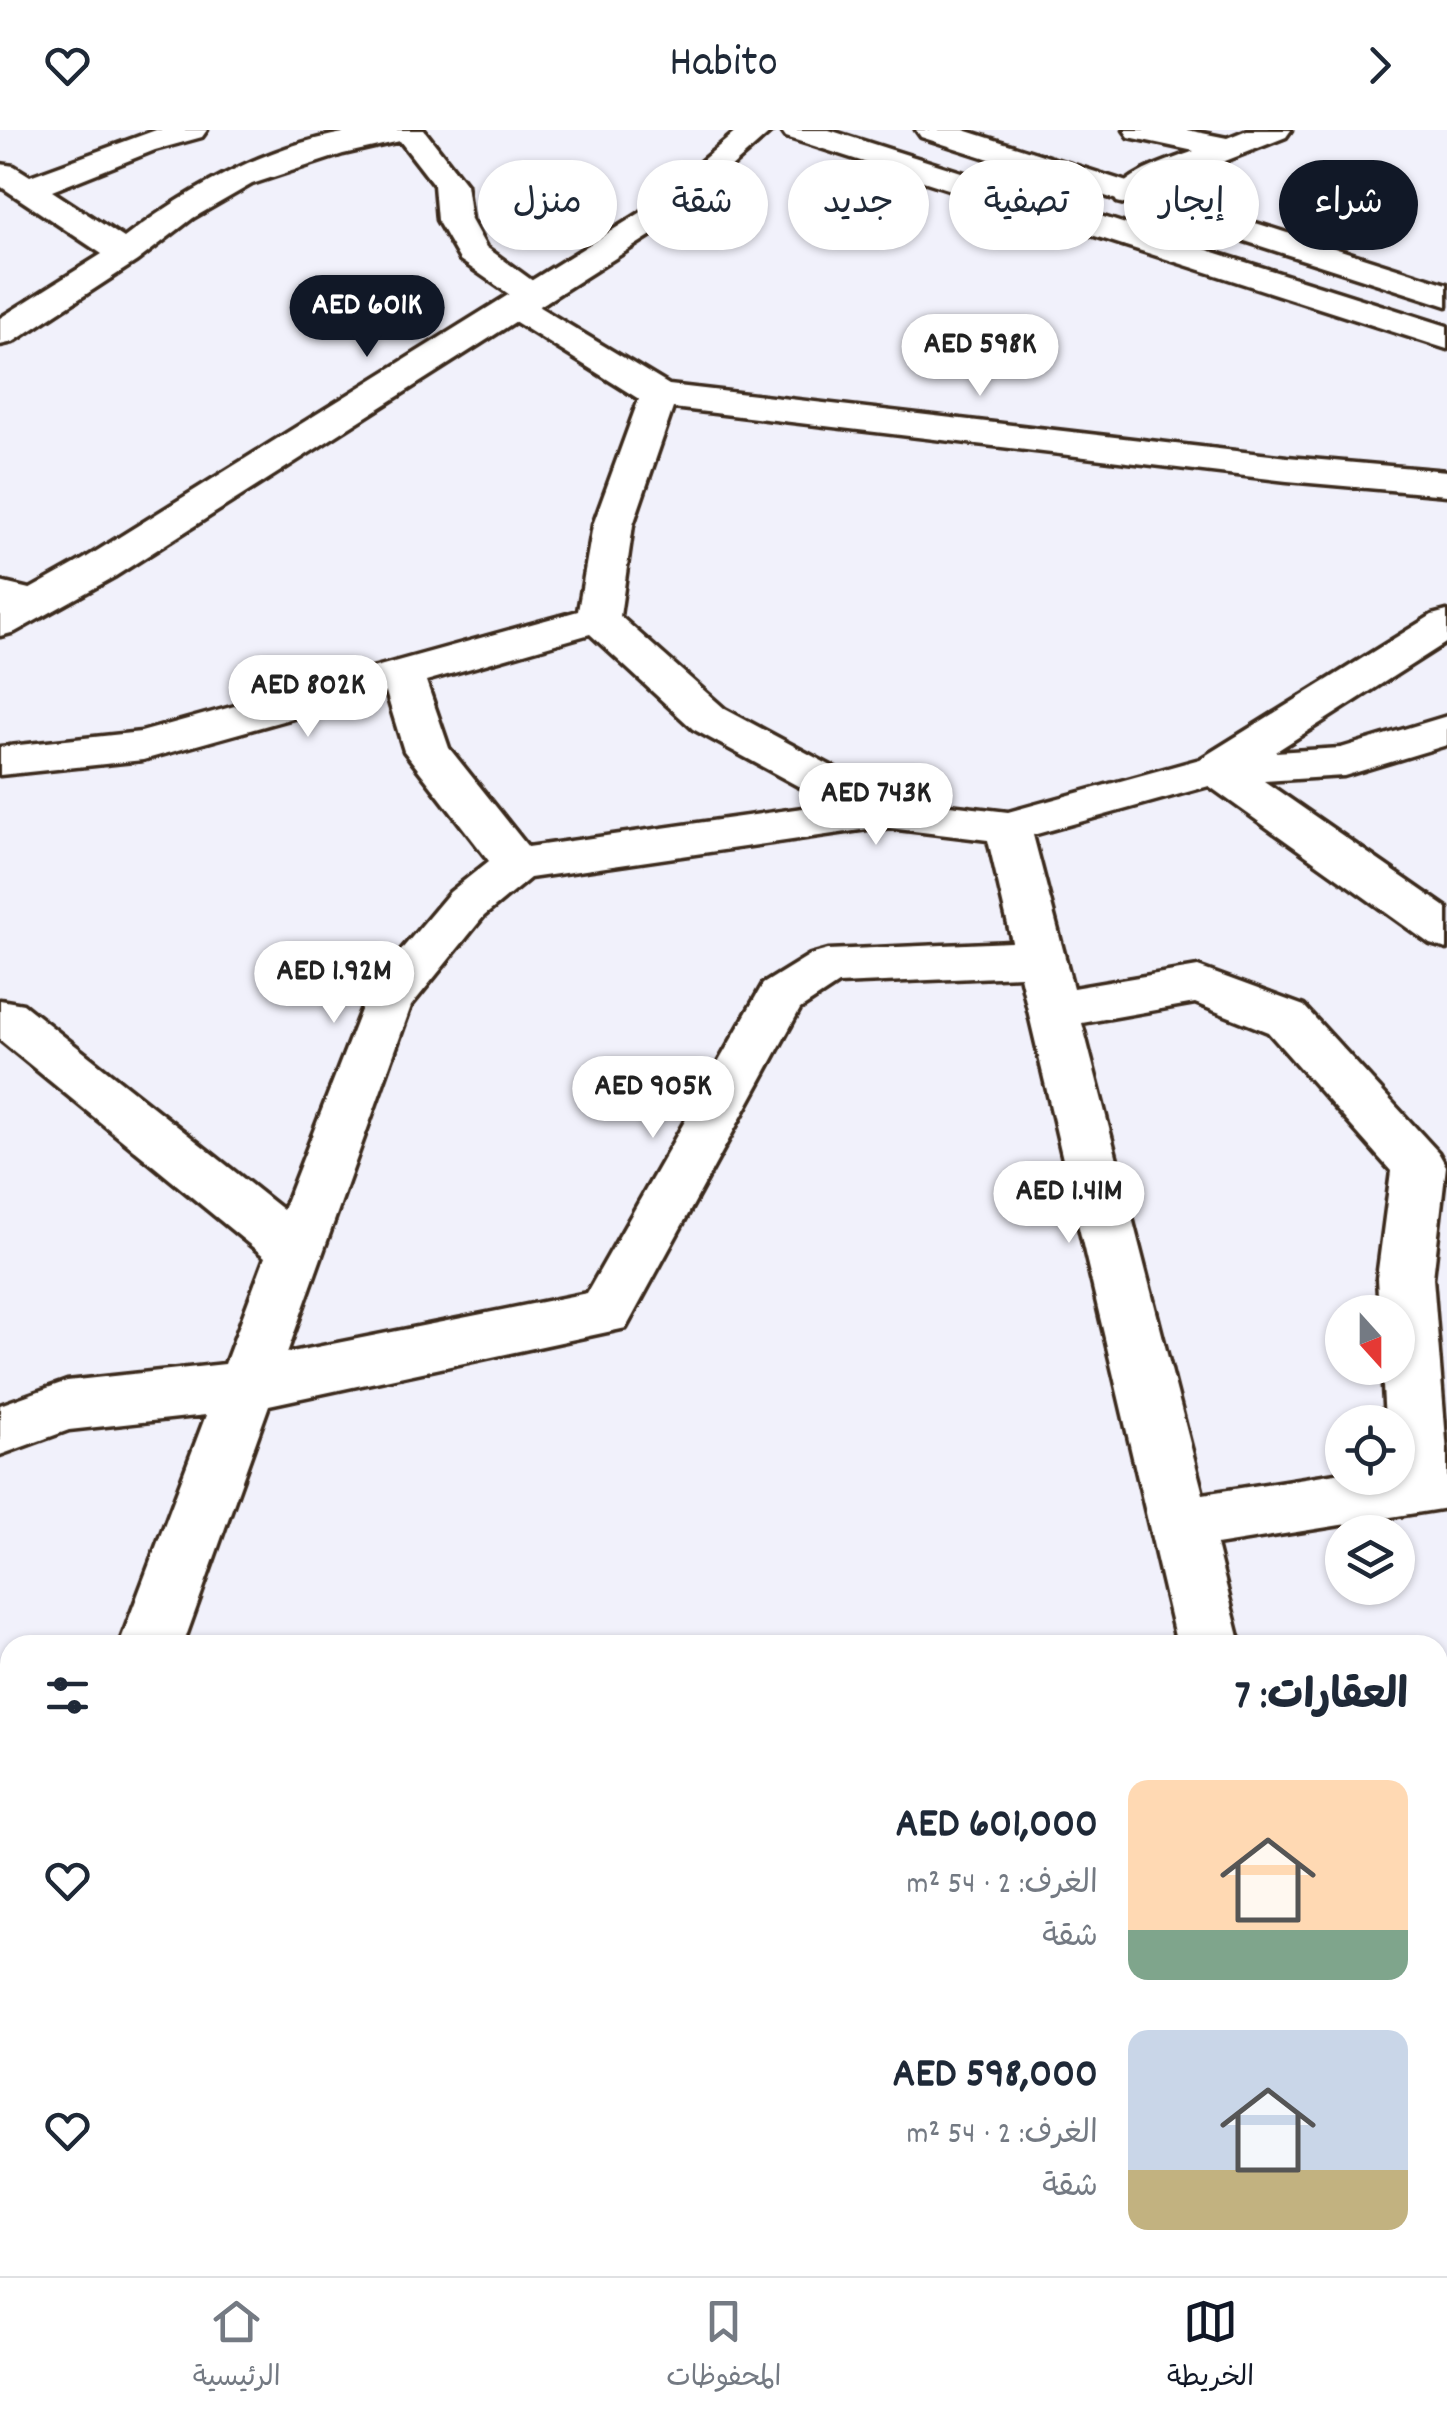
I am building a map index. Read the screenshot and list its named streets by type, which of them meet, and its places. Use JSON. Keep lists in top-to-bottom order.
{
  "north": "bottom",
  "page": {
    "header": "Habito",
    "chip": [
      "شراء",
      "إيجار",
      "تصفية",
      "جديد",
      "شقة",
      "منزل"
    ],
    "price": [
      "AED 601K",
      "AED 598K",
      "AED 802K",
      "AED 743K",
      "AED 1.92M",
      "AED 905K",
      "AED 1.41M"
    ],
    "heading": "العقارات: 7",
    "list": [
      {
        "name": "AED 601,000",
        "note": "الغرف: 2 · 54 m² · شقة"
      },
      {
        "name": "AED 598,000",
        "note": "الغرف: 2 · 54 m² · شقة"
      }
    ],
    "tabs": ["الخريطة", "المحفوظات", "الرئيسية"]
  }
}
